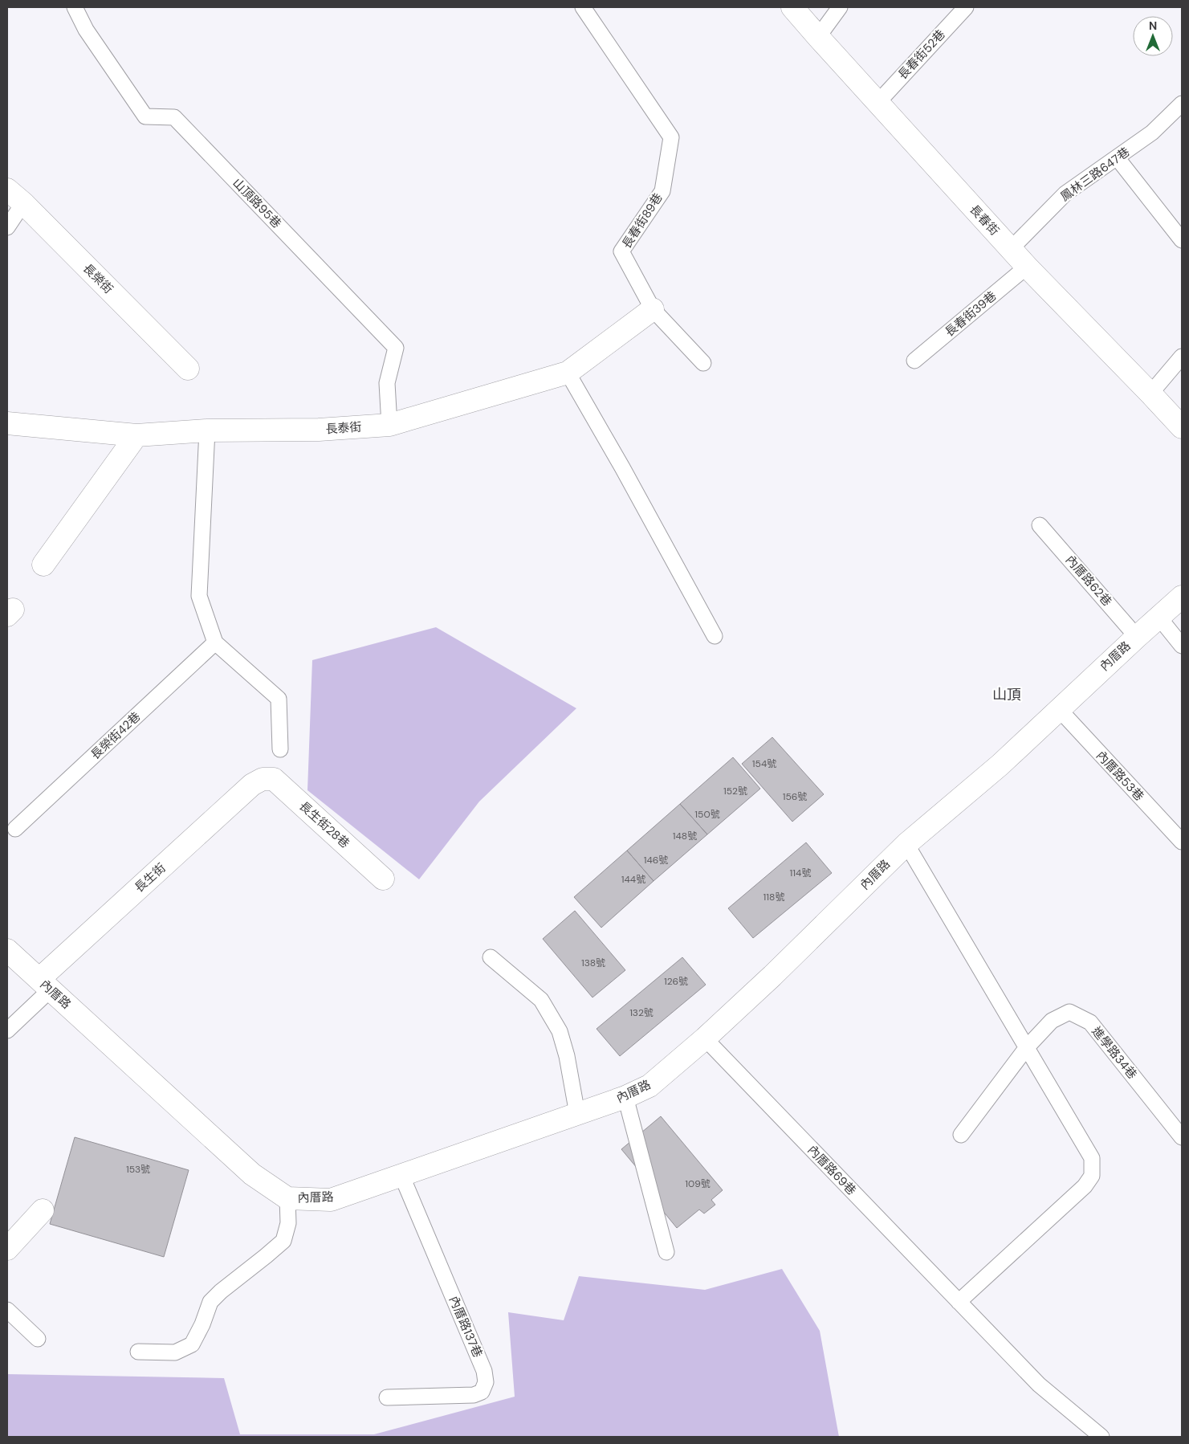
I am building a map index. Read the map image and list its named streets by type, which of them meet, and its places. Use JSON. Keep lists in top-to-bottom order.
{
  "streets": {
    "street": [
      "長春街",
      "長榮街",
      "長泰街",
      "內厝路",
      "長生街28巷",
      "長生街"
    ],
    "lane": [
      "長春街52巷",
      "鳳林三路647巷",
      "山頂路95巷",
      "長春街89巷",
      "長春街39巷",
      "內厝路62巷",
      "長榮街42巷",
      "內厝路53巷",
      "進學路34巷",
      "內厝路69巷",
      "內厝路137巷"
    ]
  },
  "crossings": [
    ["長春街52巷", "長春街"],
    ["鳳林三路647巷", "長春街"],
    ["山頂路95巷", "長泰街"],
    ["長春街", "長春街39巷"],
    ["長春街89巷", "長泰街"],
    ["內厝路62巷", "內厝路"],
    ["內厝路", "內厝路53巷"],
    ["內厝路", "長生街"],
    ["內厝路", "內厝路69巷"],
    ["內厝路", "內厝路137巷"],
    ["長生街28巷", "長生街"]
  ],
  "districts": ["山頂"],
  "house_numbers": [
    "154號",
    "152號",
    "156號",
    "150號",
    "148號",
    "146號",
    "114號",
    "144號",
    "118號",
    "138號",
    "126號",
    "132號",
    "153號",
    "109號"
  ],
  "north": "top"
}
